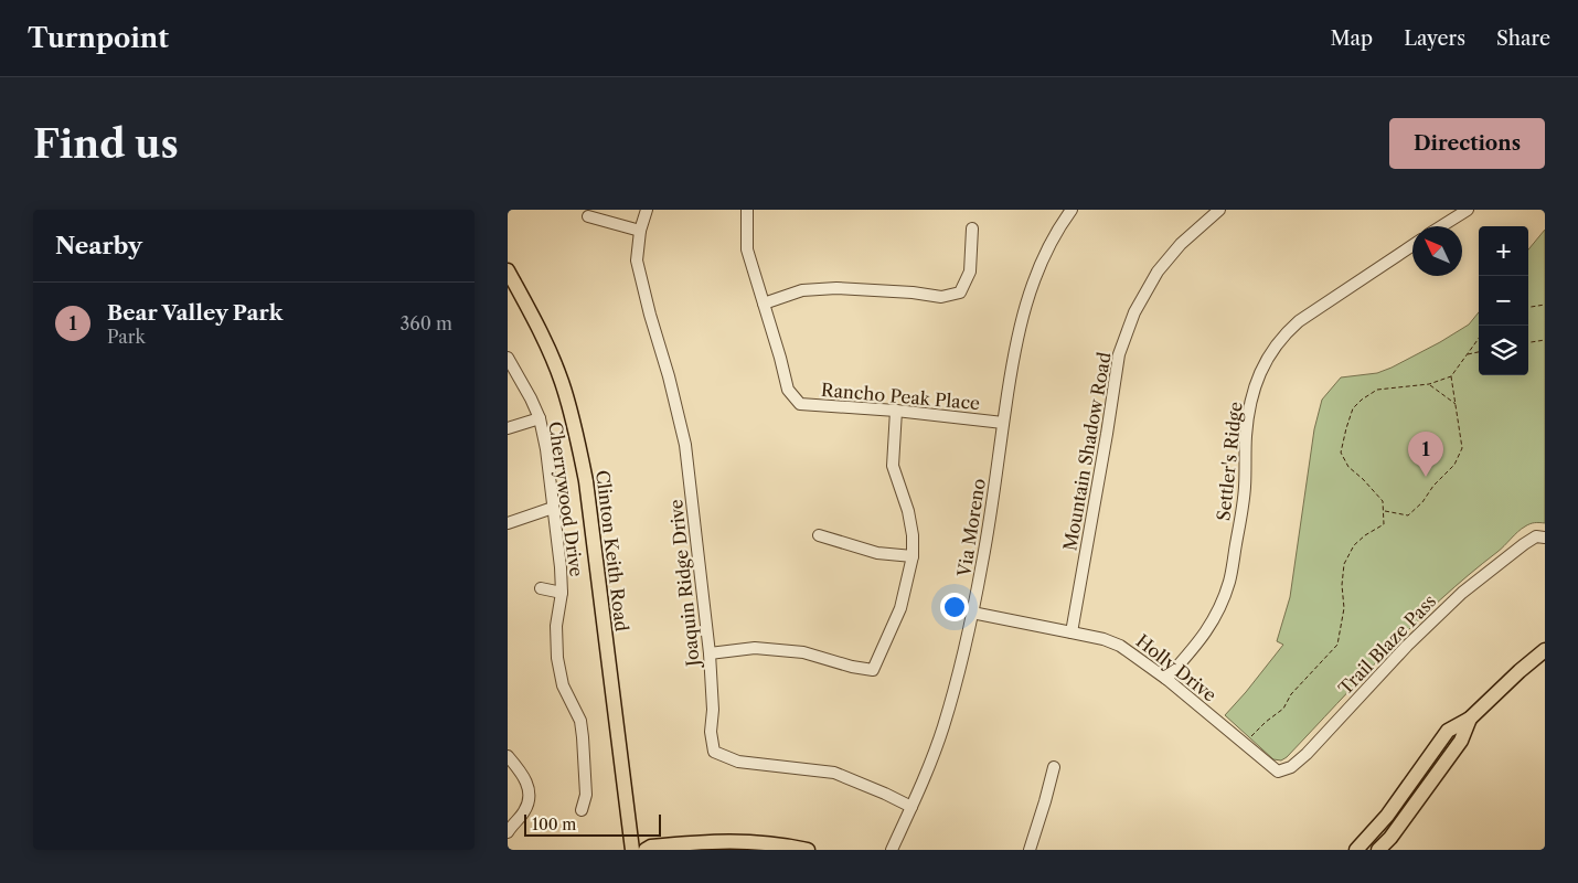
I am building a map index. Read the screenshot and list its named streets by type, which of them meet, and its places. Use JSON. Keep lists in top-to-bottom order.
{
  "streets": {
    "main road": ["Clinton Keith Road"],
    "street": [
      "Rancho Peak Place",
      "Mountain Shadow Road",
      "Settler's Ridge",
      "Cherrywood Drive",
      "Via Moreno",
      "Joaquin Ridge Drive",
      "Trail Blaze Pass",
      "Holly Drive"
    ]
  },
  "crossings": [
    ["Rancho Peak Place", "Via Moreno"],
    ["Mountain Shadow Road", "Holly Drive"],
    ["Settler's Ridge", "Holly Drive"],
    ["Via Moreno", "Joaquin Ridge Drive"],
    ["Via Moreno", "Holly Drive"],
    ["Trail Blaze Pass", "Holly Drive"]
  ],
  "scale_bar": "100 m",
  "north": "top left",
  "page": {
    "header": "Turnpoint",
    "nav": ["Map", "Layers", "Share"],
    "buttons": "Directions",
    "title": "Find us",
    "heading": "Nearby",
    "map_buttons": ["+", "−"],
    "list": [
      {
        "mark": "1",
        "name": "Bear Valley Park",
        "note": "Park",
        "value": "360 m"
      }
    ],
    "pins": "1",
    "scale": "100 m"
  }
}
